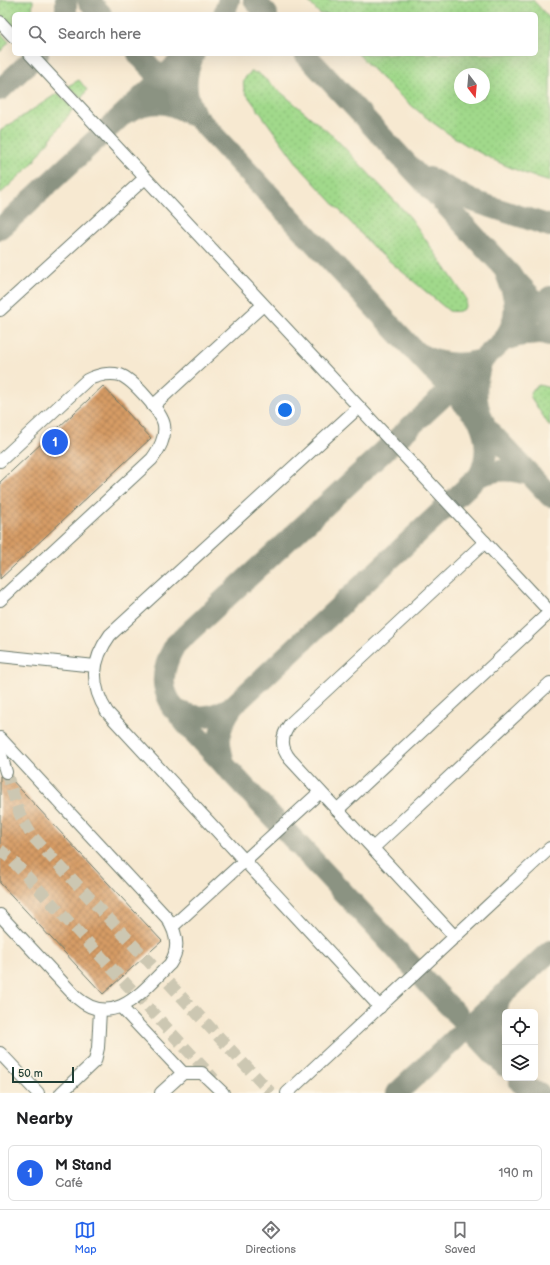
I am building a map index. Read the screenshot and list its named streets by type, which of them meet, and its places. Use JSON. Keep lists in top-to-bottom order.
{
  "scale_bar": "50 m",
  "north": "bottom",
  "page": {
    "search": "Search here",
    "pins": "1",
    "scale": "50 m",
    "heading": "Nearby",
    "list": [
      {
        "mark": "1",
        "name": "M Stand",
        "note": "Café",
        "value": "190 m"
      }
    ],
    "nav": ["Map", "Directions", "Saved"]
  }
}
